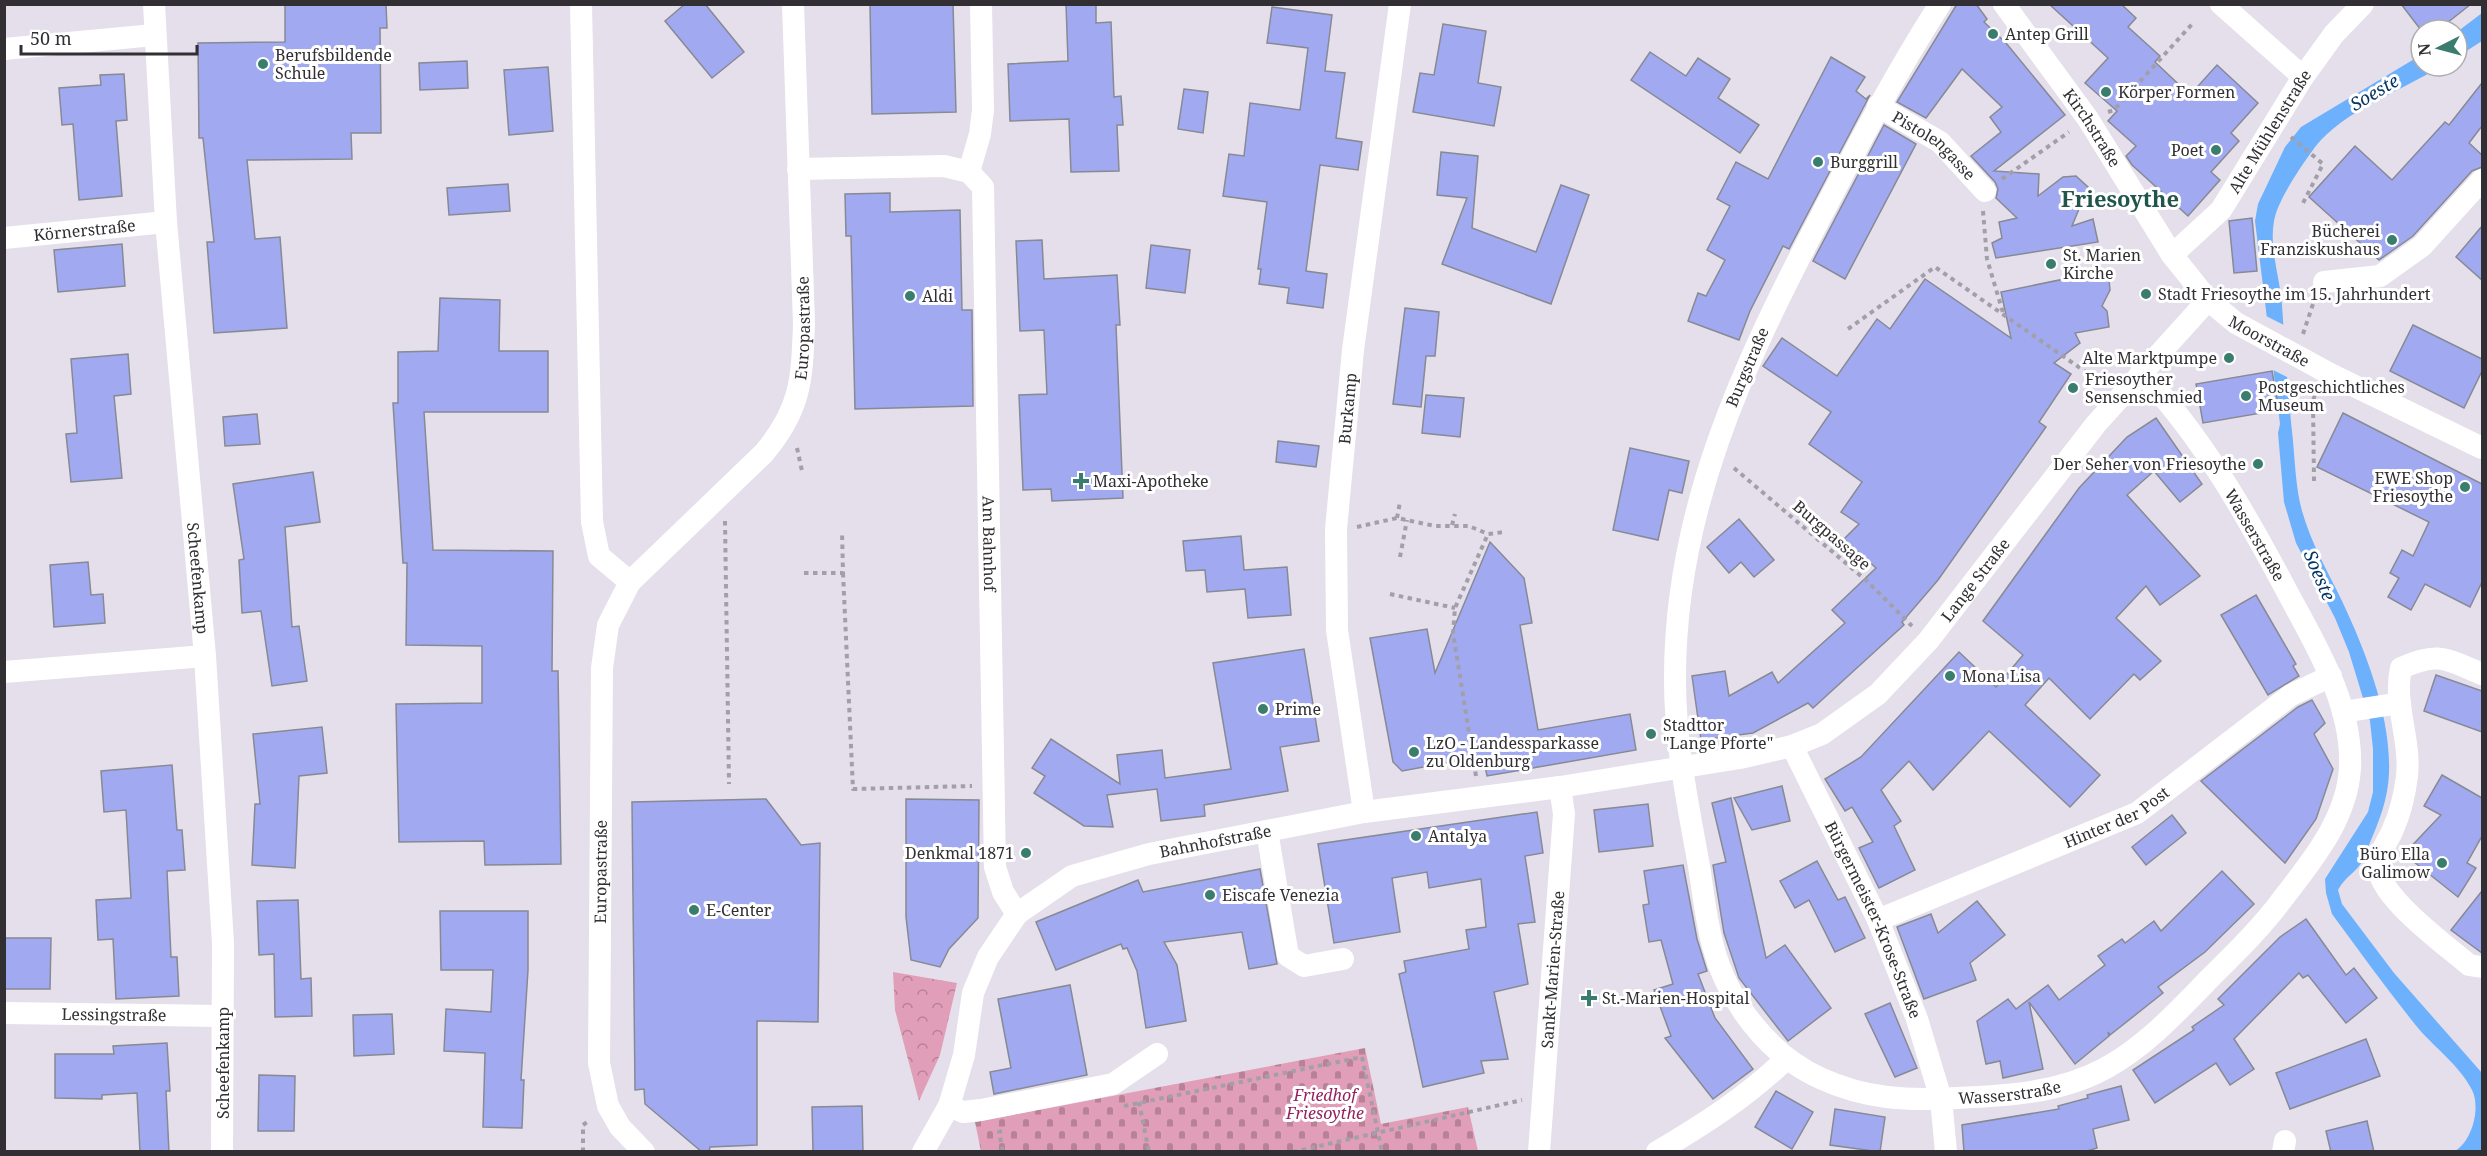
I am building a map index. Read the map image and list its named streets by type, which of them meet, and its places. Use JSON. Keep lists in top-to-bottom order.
{
  "streets": {
    "street": [
      "Kirchstraße",
      "Alte Mühlenstraße",
      "Pistolengasse",
      "Körnerstraße",
      "Europastraße",
      "Moorstraße",
      "Burgstraße",
      "Burkamp",
      "Wasserstraße",
      "Am Bahnhof",
      "Scheefenkamp",
      "Lange Straße",
      "Hinter der Post",
      "Bahnhofstraße",
      "Bürgermeister-Krose-Straße",
      "Sankt-Marien-Straße",
      "Lessingstraße"
    ],
    "path": ["Burgpassage"]
  },
  "crossings": [
    ["Kirchstraße", "Alte Mühlenstraße"],
    ["Kirchstraße", "Moorstraße"],
    ["Alte Mühlenstraße", "Moorstraße"],
    ["Pistolengasse", "Burgstraße"],
    ["Körnerstraße", "Scheefenkamp"],
    ["Moorstraße", "Lange Straße"],
    ["Burgstraße", "Burgpassage"],
    ["Burgstraße", "Wasserstraße"],
    ["Burgstraße", "Lange Straße"],
    ["Burgstraße", "Bahnhofstraße"],
    ["Burkamp", "Bahnhofstraße"],
    ["Burgpassage", "Lange Straße"],
    ["Wasserstraße", "Lange Straße"],
    ["Wasserstraße", "Hinter der Post"],
    ["Wasserstraße", "Bahnhofstraße"],
    ["Wasserstraße", "Bürgermeister-Krose-Straße"],
    ["Am Bahnhof", "Bahnhofstraße"],
    ["Scheefenkamp", "Lessingstraße"],
    ["Lange Straße", "Bahnhofstraße"],
    ["Lange Straße", "Bürgermeister-Krose-Straße"],
    ["Hinter der Post", "Bürgermeister-Krose-Straße"],
    ["Bahnhofstraße", "Sankt-Marien-Straße"]
  ],
  "districts": ["Friesoythe"],
  "water": ["Soeste"],
  "parks": ["Friedhof Friesoythe"],
  "places": {
    "other": [
      "Antep Grill",
      "Berufsbildende Schule",
      "Körper Formen",
      "Poet",
      "Burggrill",
      "Bücherei Franziskushaus",
      "St. Marien Kirche",
      "Stadt Friesoythe im 15. Jahrhundert",
      "Aldi",
      "Alte Marktpumpe",
      "Friesoyther Sensenschmied",
      "Postgeschichtliches Museum",
      "Der Seher von Friesoythe",
      "EWE Shop Friesoythe",
      "Mona Lisa",
      "Prime",
      "Stadttor \"Lange Pforte\"",
      "LzO - Landessparkasse zu Oldenburg",
      "Antalya",
      "Denkmal 1871",
      "Büro Ella Galimow",
      "Eiscafe Venezia",
      "E-Center"
    ],
    "health": ["Maxi-Apotheke", "St.-Marien-Hospital"]
  },
  "scale_bar": "50 m",
  "north": "left"
}
